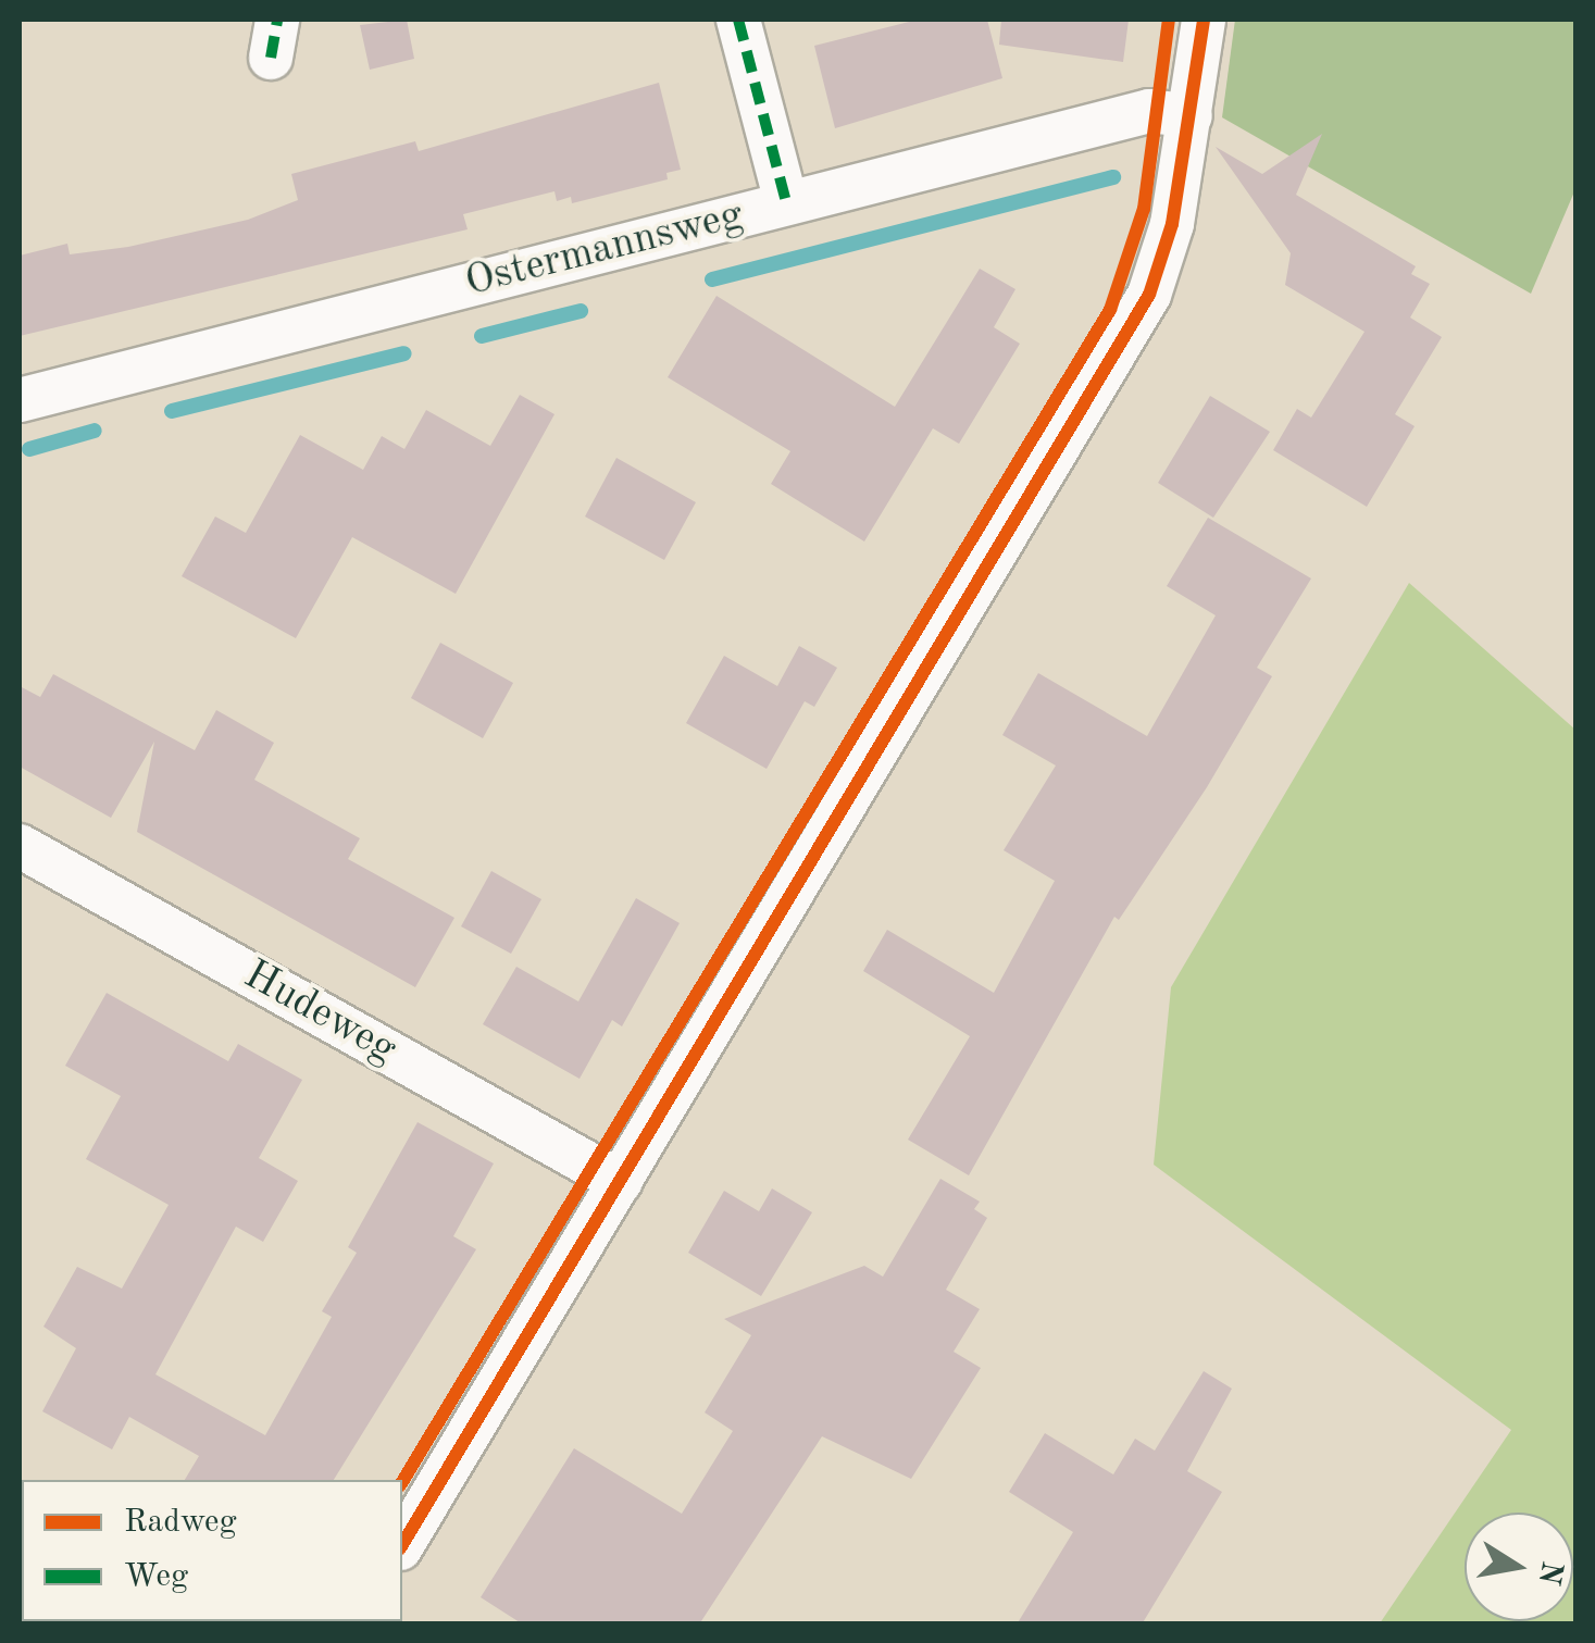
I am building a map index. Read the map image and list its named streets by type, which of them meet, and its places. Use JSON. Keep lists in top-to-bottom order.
{
  "streets": {
    "street": ["Ostermannsweg", "Hudeweg"]
  },
  "legend": ["Radweg", "Weg"],
  "north": "right"
}
